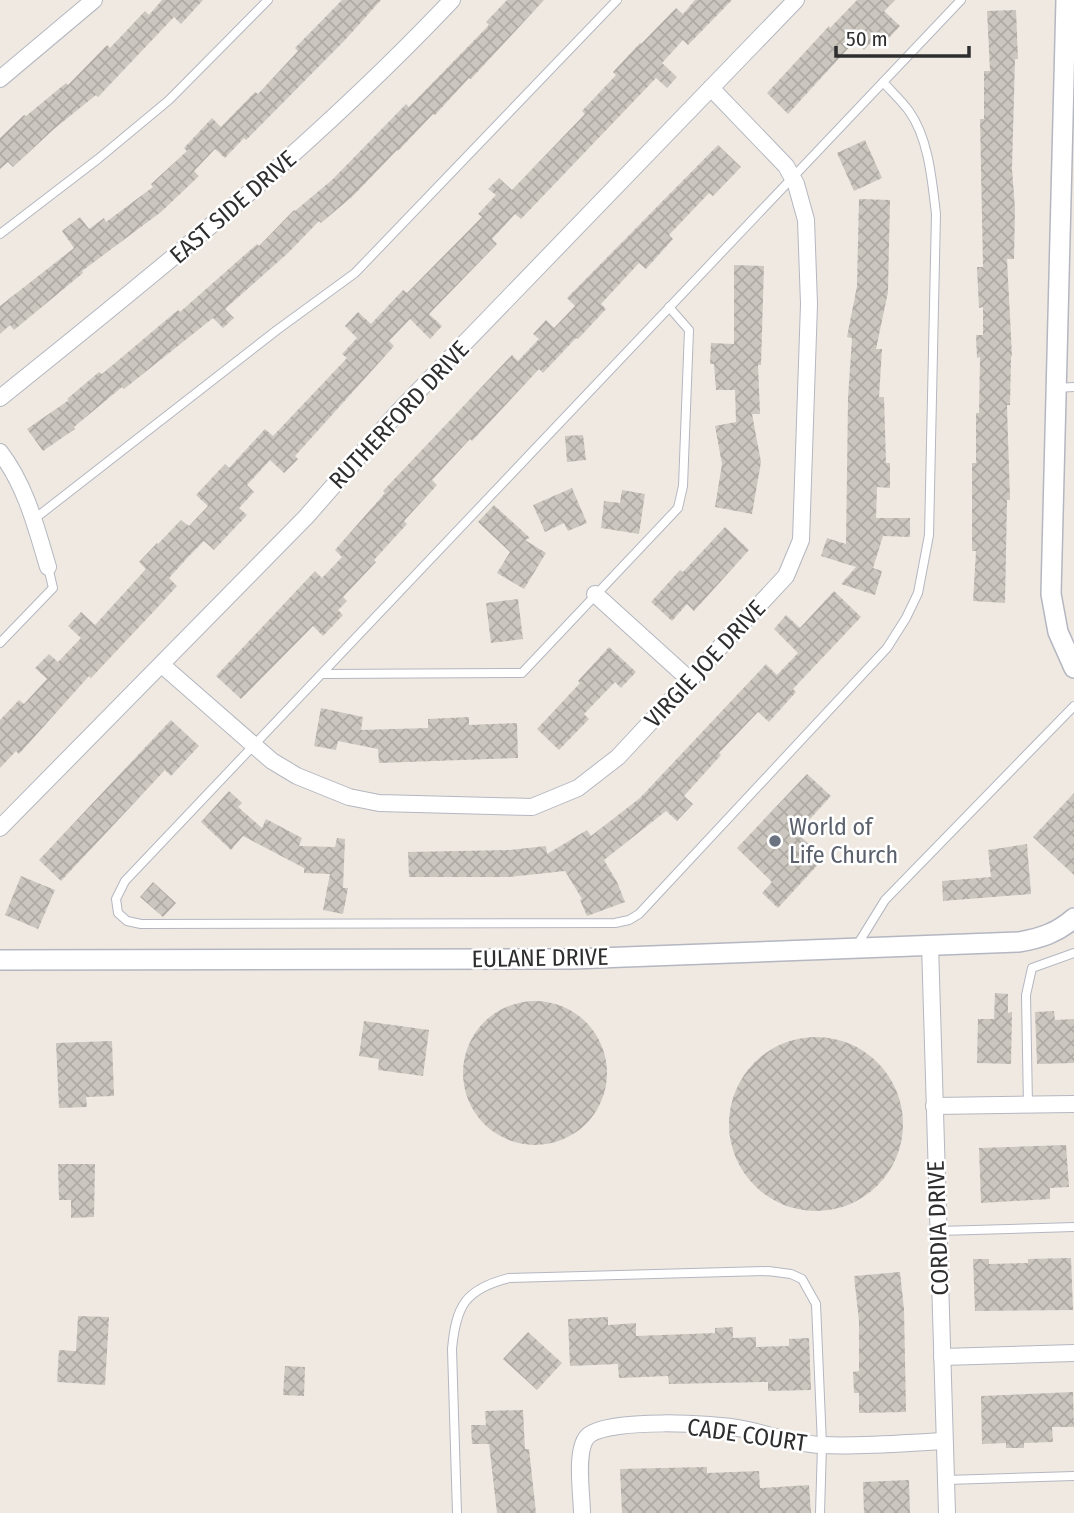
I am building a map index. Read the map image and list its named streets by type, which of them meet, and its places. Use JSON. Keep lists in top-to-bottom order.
{
  "streets": {
    "street": [
      "EAST SIDE DRIVE",
      "RUTHERFORD DRIVE",
      "VIRGIE JOE DRIVE",
      "EULANE DRIVE",
      "CORDIA DRIVE",
      "CADE COURT"
    ]
  },
  "crossings": [
    ["RUTHERFORD DRIVE", "VIRGIE JOE DRIVE"],
    ["EULANE DRIVE", "CORDIA DRIVE"],
    ["CORDIA DRIVE", "CADE COURT"]
  ],
  "places": ["World of Life Church"],
  "scale_bar": "50 m"
}
